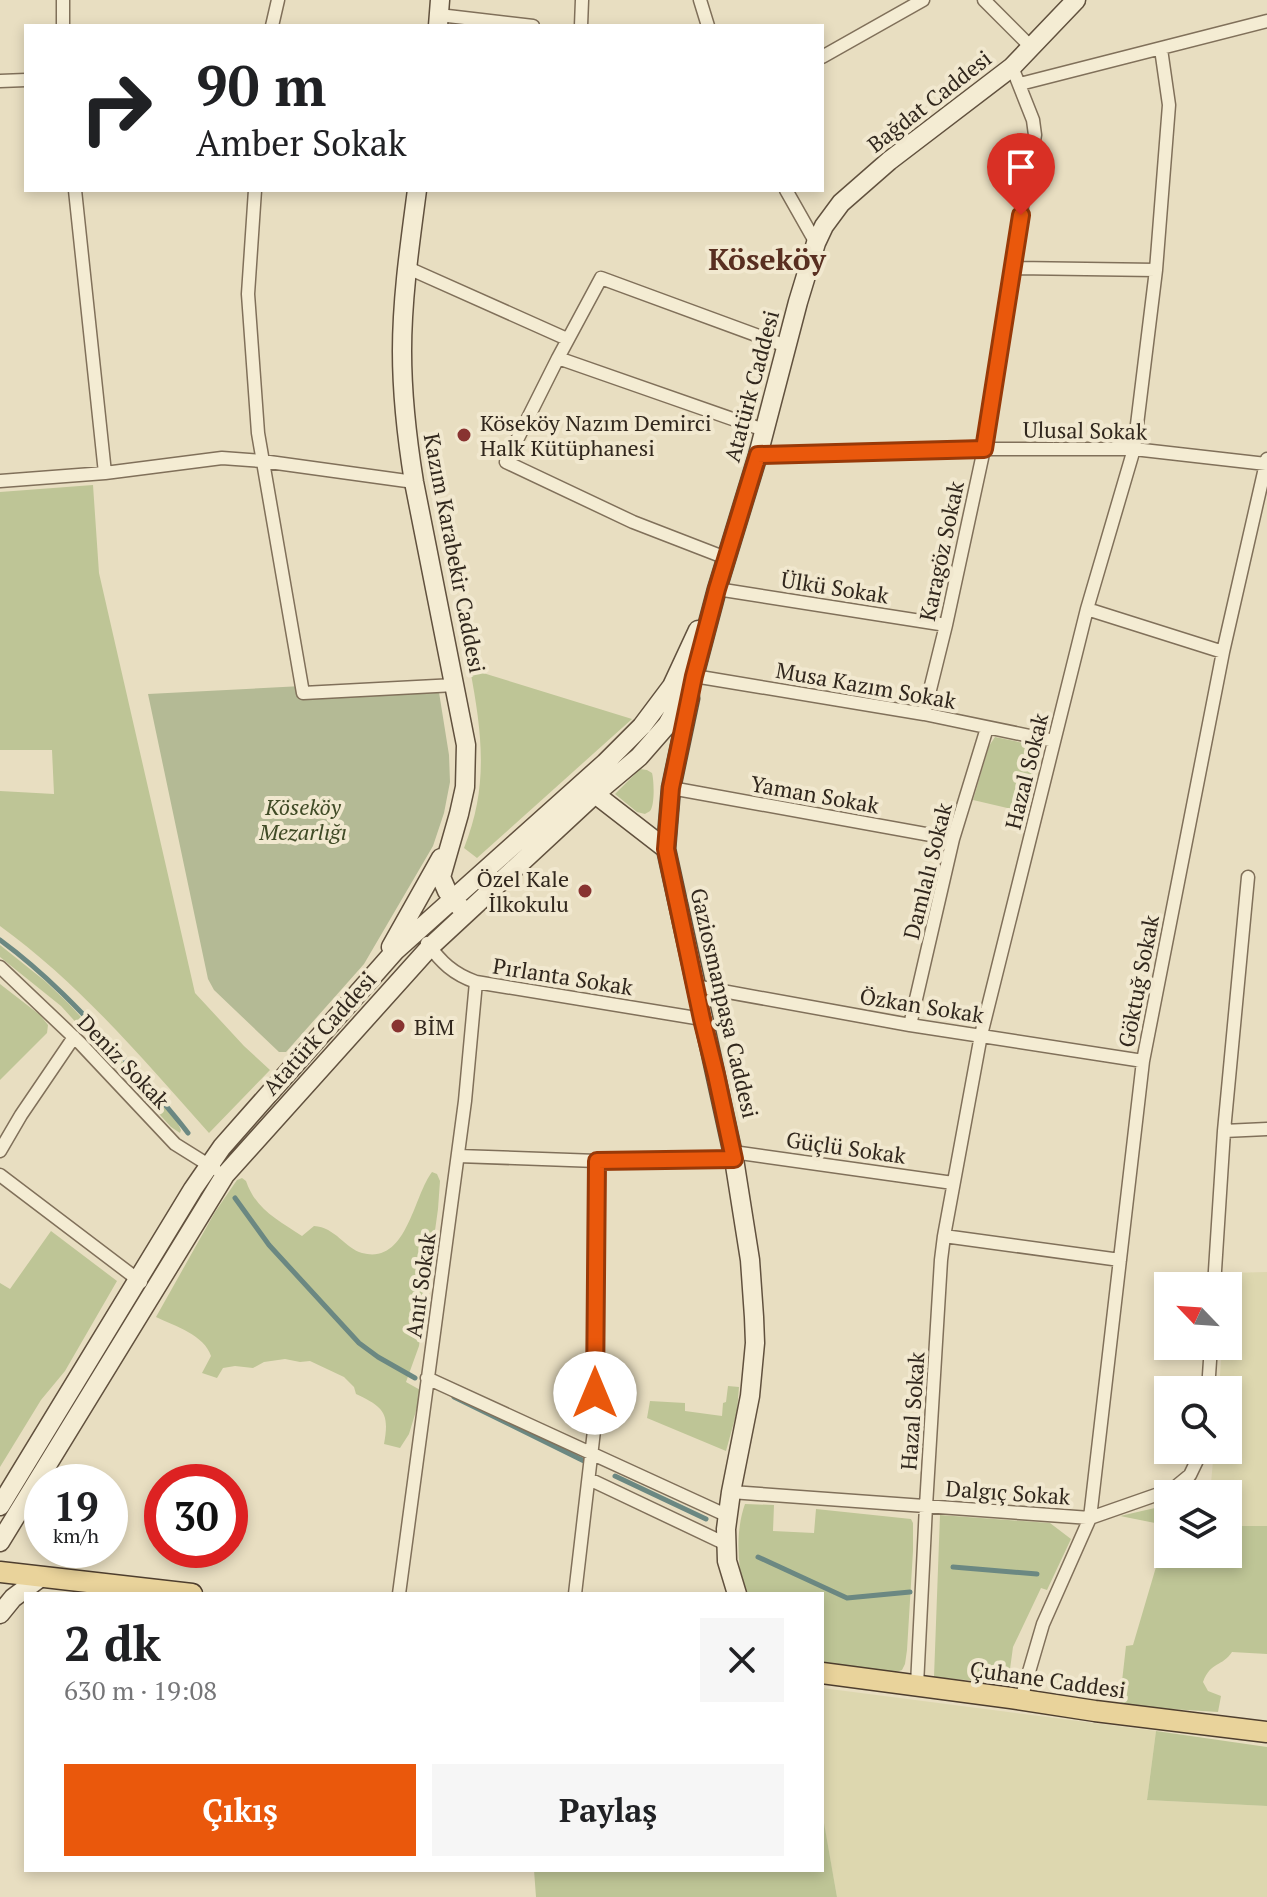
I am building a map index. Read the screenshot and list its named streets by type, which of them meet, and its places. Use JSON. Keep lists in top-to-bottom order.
{
  "streets": {
    "main road": [
      "Bağdat Caddesi",
      "Atatürk Caddesi",
      "Kazım Karabekir Caddesi",
      "Gaziosmanpaşa Caddesi",
      "Çuhane Caddesi"
    ],
    "street": [
      "Ulusal Sokak",
      "Karagöz Sokak",
      "Ülkü Sokak",
      "Musa Kazım Sokak",
      "Hazal Sokak",
      "Yaman Sokak",
      "Damlalı Sokak",
      "Pırlanta Sokak",
      "Göktuğ Sokak",
      "Özkan Sokak",
      "Deniz Sokak",
      "Güçlü Sokak",
      "Anıt Sokak",
      "Dalgıç Sokak"
    ]
  },
  "crossings": [
    ["Bağdat Caddesi", "Atatürk Caddesi"],
    ["Bağdat Caddesi", "Karagöz Sokak"],
    ["Atatürk Caddesi", "Ulusal Sokak"],
    ["Atatürk Caddesi", "Kazım Karabekir Caddesi"],
    ["Atatürk Caddesi", "Ülkü Sokak"],
    ["Atatürk Caddesi", "Musa Kazım Sokak"],
    ["Atatürk Caddesi", "Pırlanta Sokak"],
    ["Atatürk Caddesi", "Gaziosmanpaşa Caddesi"],
    ["Atatürk Caddesi", "Deniz Sokak"],
    ["Ulusal Sokak", "Karagöz Sokak"],
    ["Ulusal Sokak", "Hazal Sokak"],
    ["Ulusal Sokak", "Göktuğ Sokak"],
    ["Karagöz Sokak", "Ülkü Sokak"],
    ["Karagöz Sokak", "Musa Kazım Sokak"],
    ["Musa Kazım Sokak", "Hazal Sokak"],
    ["Musa Kazım Sokak", "Damlalı Sokak"],
    ["Musa Kazım Sokak", "Gaziosmanpaşa Caddesi"],
    ["Hazal Sokak", "Özkan Sokak"],
    ["Hazal Sokak", "Güçlü Sokak"],
    ["Hazal Sokak", "Dalgıç Sokak"],
    ["Hazal Sokak", "Çuhane Caddesi"],
    ["Yaman Sokak", "Damlalı Sokak"],
    ["Yaman Sokak", "Gaziosmanpaşa Caddesi"],
    ["Damlalı Sokak", "Özkan Sokak"],
    ["Pırlanta Sokak", "Gaziosmanpaşa Caddesi"],
    ["Pırlanta Sokak", "Anıt Sokak"],
    ["Göktuğ Sokak", "Özkan Sokak"],
    ["Göktuğ Sokak", "Dalgıç Sokak"],
    ["Göktuğ Sokak", "Çuhane Caddesi"],
    ["Gaziosmanpaşa Caddesi", "Özkan Sokak"],
    ["Gaziosmanpaşa Caddesi", "Güçlü Sokak"],
    ["Gaziosmanpaşa Caddesi", "Dalgıç Sokak"],
    ["Güçlü Sokak", "Anıt Sokak"]
  ],
  "districts": ["Köseköy"],
  "parks": ["Köseköy Mezarlığı"],
  "places": ["Köseköy Nazım Demirci Halk Kütüphanesi", "Özel Kale İlkokulu", "BİM"],
  "north": "top left",
  "page": {
    "turn": ["90 m", "Amber Sokak"],
    "speed": "19 km/h",
    "limit": "30",
    "heading": ["2 dk", "630 m · 19:08"],
    "buttons": ["Çıkış", "Paylaş"]
  }
}
